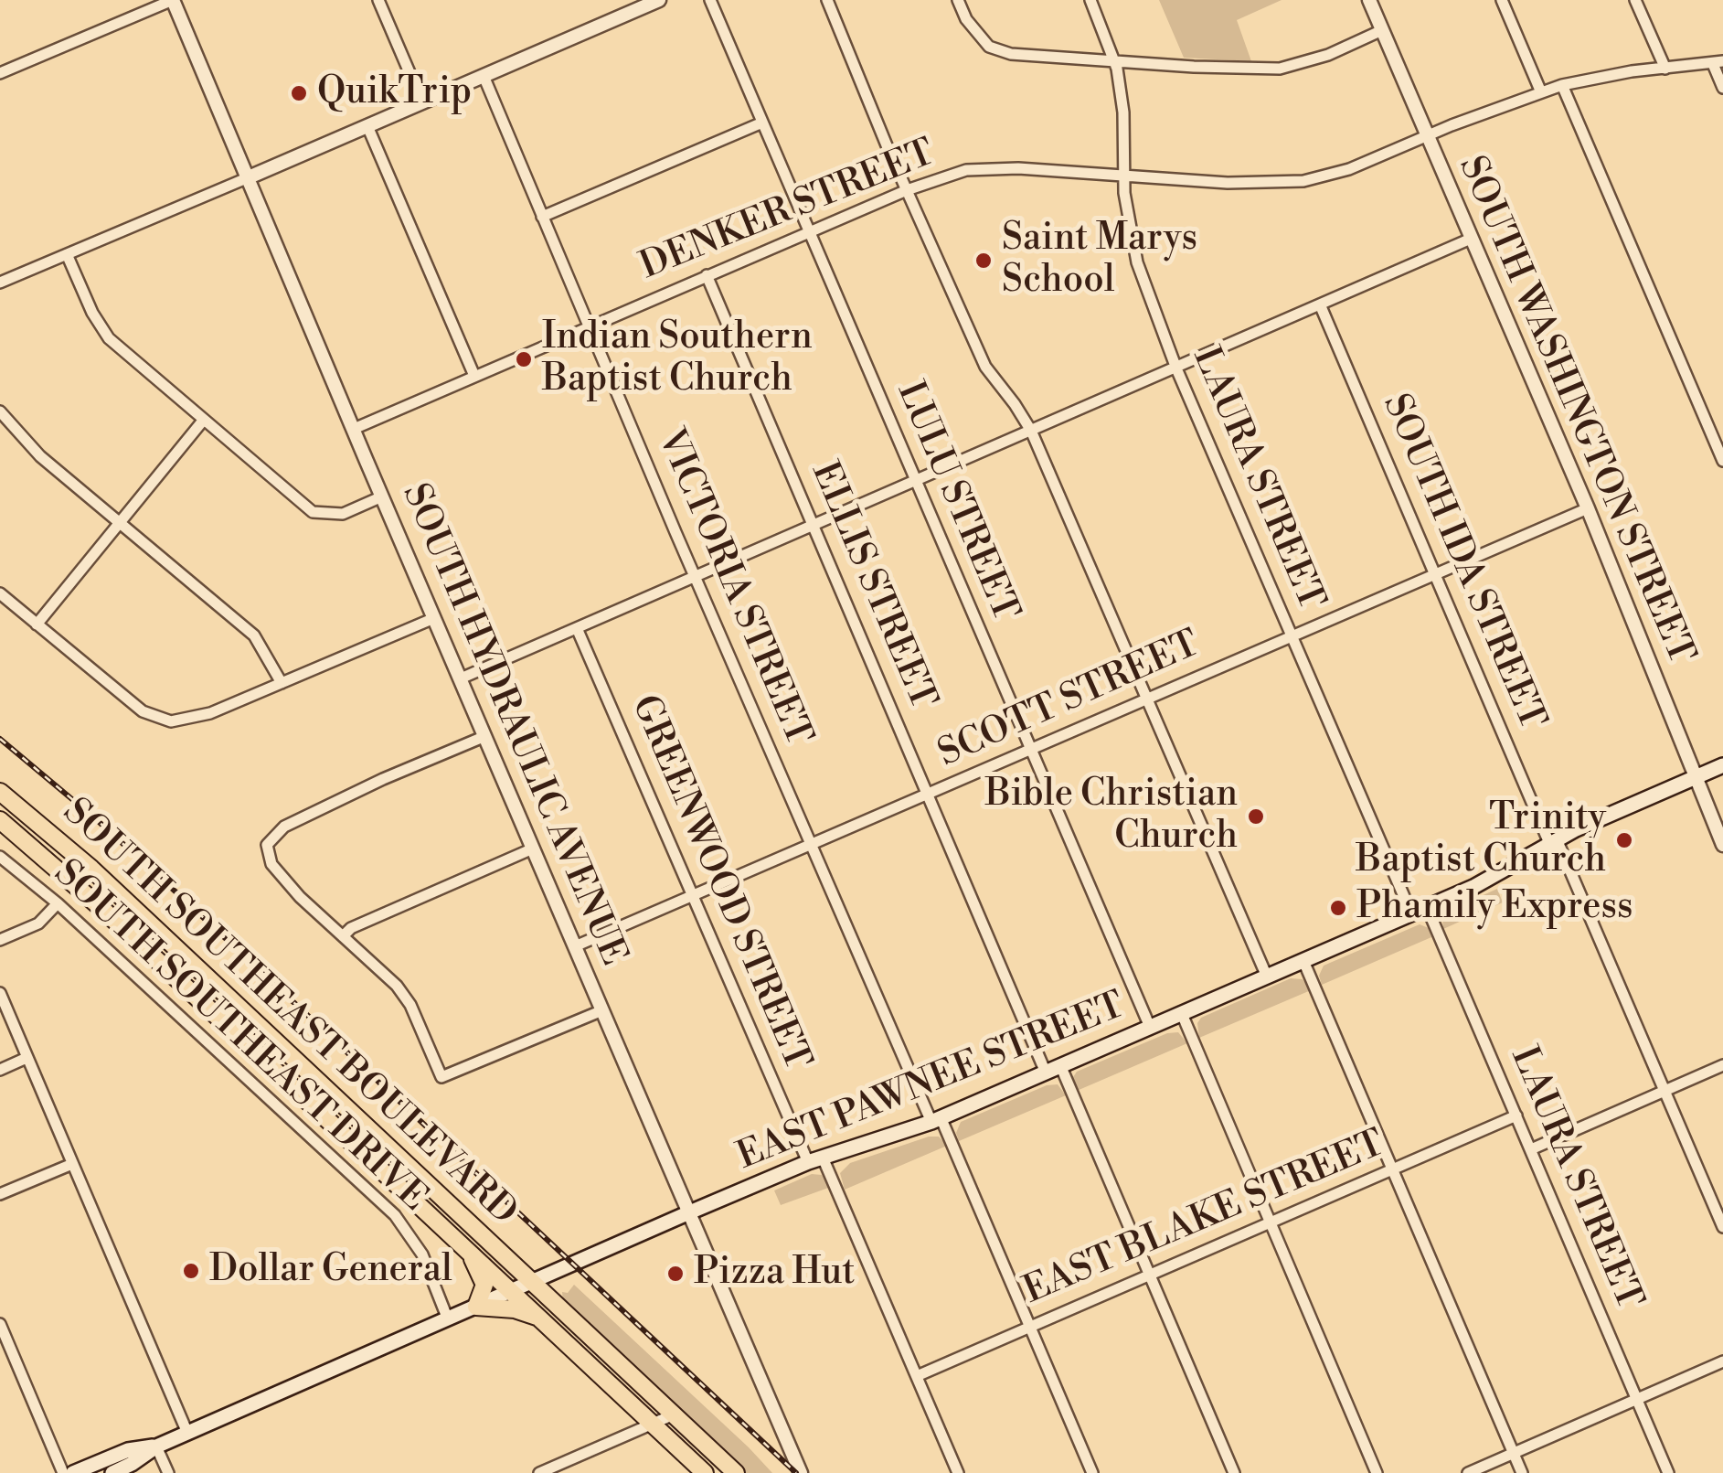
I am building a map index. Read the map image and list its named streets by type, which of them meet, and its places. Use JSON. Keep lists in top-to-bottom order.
{
  "streets": {
    "main road": ["SOUTH SOUTHEAST BOULEVARD", "EAST PAWNEE STREET"],
    "street": [
      "DENKER STREET",
      "SOUTH WASHINGTON STREET",
      "LAURA STREET",
      "LULU STREET",
      "SOUTH IDA STREET",
      "ELLIS STREET",
      "VICTORIA STREET",
      "SCOTT STREET",
      "SOUTH HYDRAULIC AVENUE",
      "GREENWOOD STREET",
      "SOUTH SOUTHEAST DRIVE",
      "EAST BLAKE STREET"
    ]
  },
  "crossings": [
    ["DENKER STREET", "SOUTH WASHINGTON STREET"],
    ["DENKER STREET", "LAURA STREET"],
    ["DENKER STREET", "LULU STREET"],
    ["DENKER STREET", "ELLIS STREET"],
    ["DENKER STREET", "VICTORIA STREET"],
    ["DENKER STREET", "SOUTH HYDRAULIC AVENUE"],
    ["SOUTH WASHINGTON STREET", "SCOTT STREET"],
    ["SOUTH WASHINGTON STREET", "EAST PAWNEE STREET"],
    ["LAURA STREET", "SCOTT STREET"],
    ["LAURA STREET", "EAST PAWNEE STREET"],
    ["LAURA STREET", "EAST BLAKE STREET"],
    ["LULU STREET", "SCOTT STREET"],
    ["LULU STREET", "EAST PAWNEE STREET"],
    ["SOUTH IDA STREET", "SCOTT STREET"],
    ["SOUTH IDA STREET", "EAST PAWNEE STREET"],
    ["ELLIS STREET", "SCOTT STREET"],
    ["ELLIS STREET", "EAST PAWNEE STREET"],
    ["VICTORIA STREET", "SCOTT STREET"],
    ["VICTORIA STREET", "EAST PAWNEE STREET"],
    ["VICTORIA STREET", "EAST BLAKE STREET"],
    ["SCOTT STREET", "SOUTH HYDRAULIC AVENUE"],
    ["SCOTT STREET", "GREENWOOD STREET"],
    ["SOUTH HYDRAULIC AVENUE", "EAST PAWNEE STREET"],
    ["GREENWOOD STREET", "EAST PAWNEE STREET"],
    ["SOUTH SOUTHEAST BOULEVARD", "EAST PAWNEE STREET"],
    ["SOUTH SOUTHEAST DRIVE", "EAST PAWNEE STREET"]
  ],
  "places": [
    "QuikTrip",
    "Saint Marys School",
    "Indian Southern Baptist Church",
    "Bible Christian Church",
    "Trinity Baptist Church",
    "Phamily Express",
    "Dollar General",
    "Pizza Hut"
  ]
}
